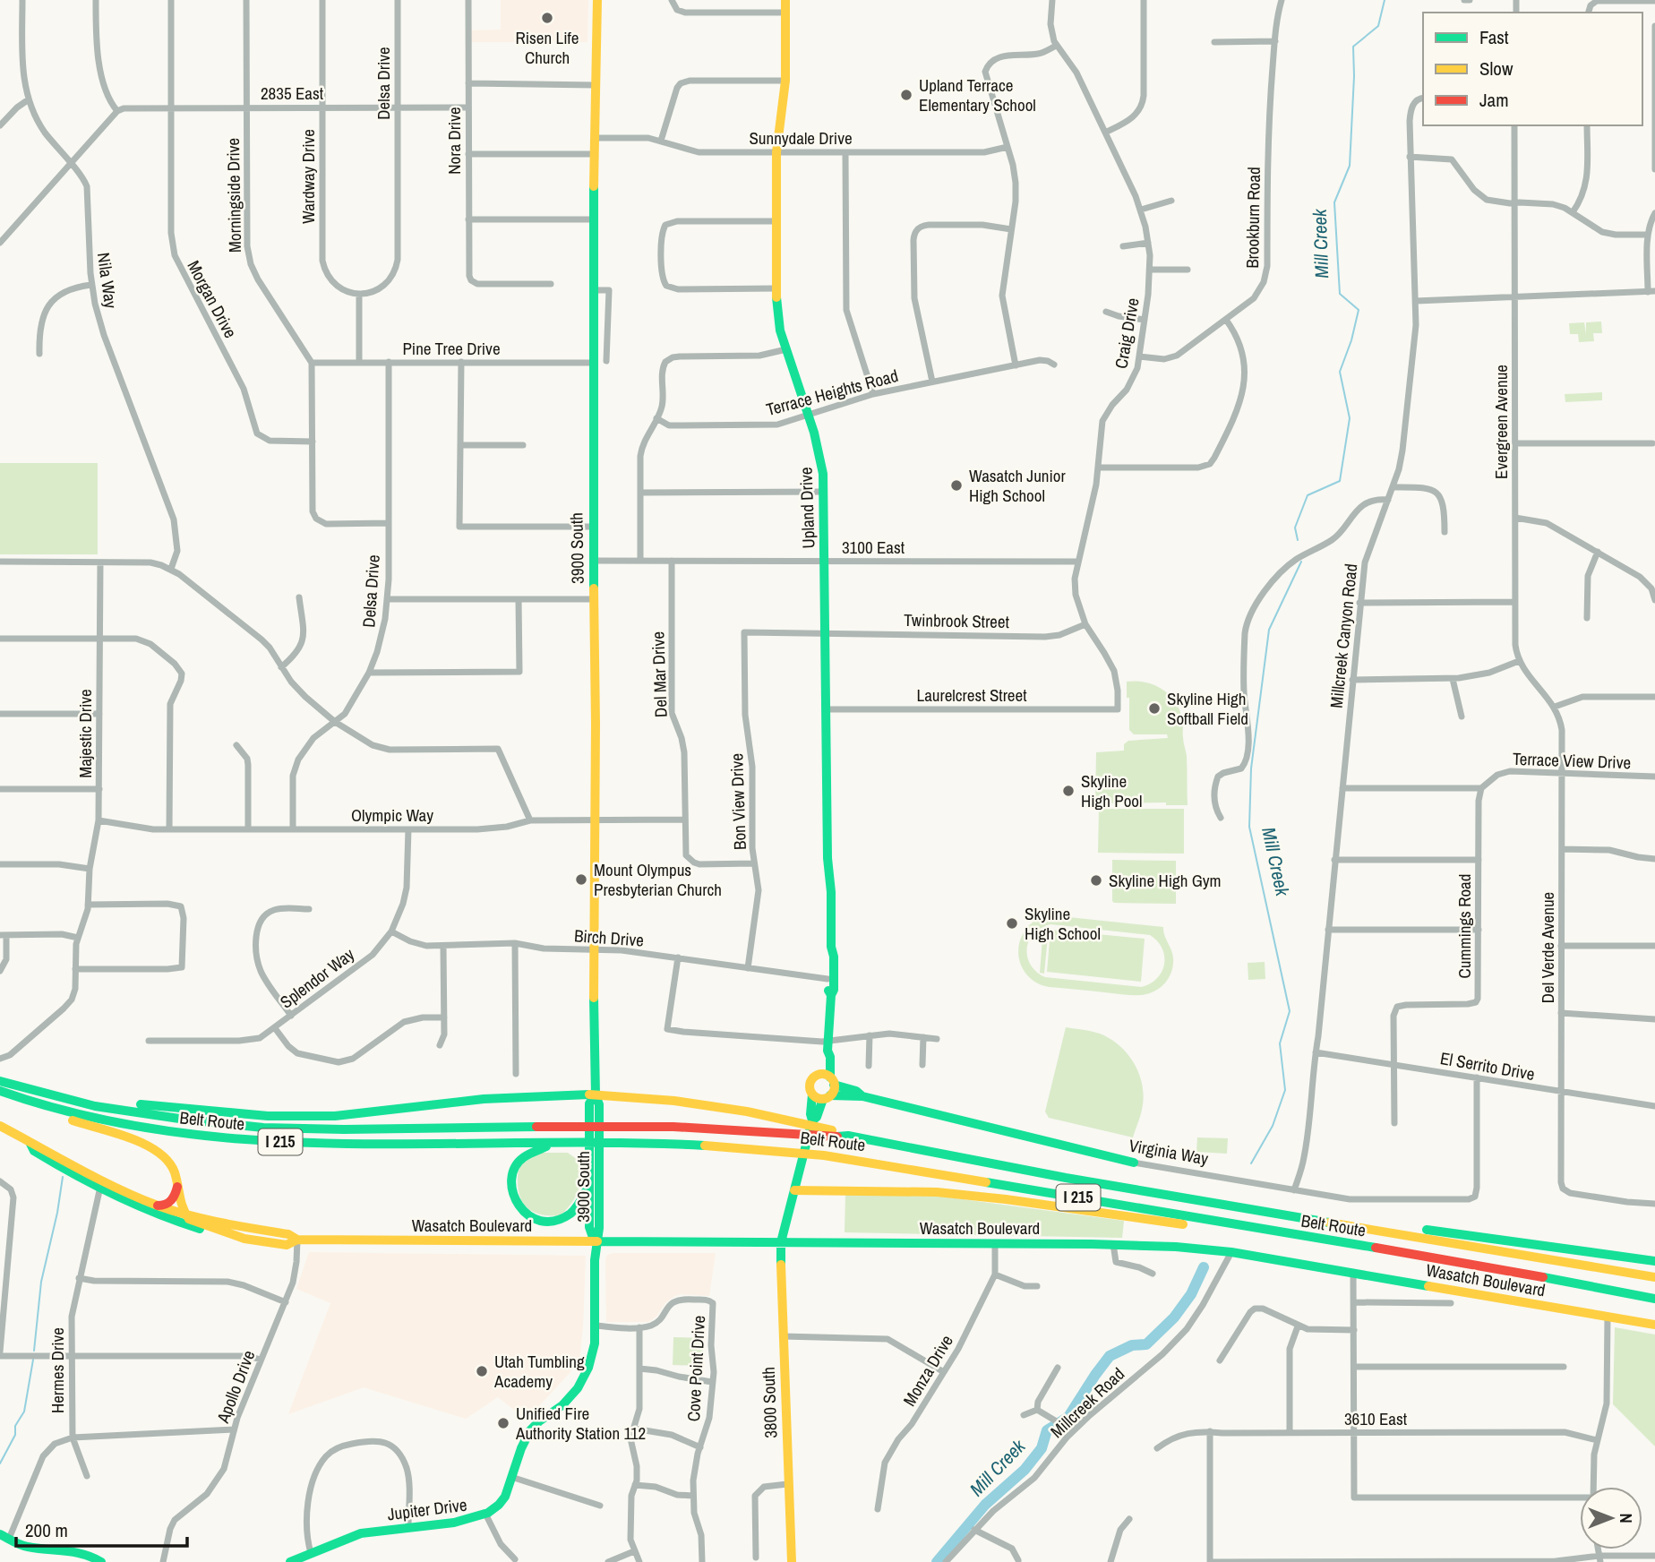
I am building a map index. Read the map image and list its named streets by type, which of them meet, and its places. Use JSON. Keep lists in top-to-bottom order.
{
  "streets": {
    "main road": [
      "Upland Drive",
      "3900 South",
      "Belt Route",
      "I 215",
      "Virginia Way",
      "Wasatch Boulevard",
      "3800 South",
      "Jupiter Drive"
    ],
    "street": [
      "Delsa Drive",
      "2835 East",
      "Sunnydale Drive",
      "Nora Drive",
      "Wardway Drive",
      "Morningside Drive",
      "Brookburn Road",
      "Nila Way",
      "Morgan Drive",
      "Craig Drive",
      "Pine Tree Drive",
      "Terrace Heights Road",
      "Evergreen Avenue",
      "3100 East",
      "Twinbrook Street",
      "Millcreek Canyon Road",
      "Del Mar Drive",
      "Laurelcrest Street",
      "Majestic Drive",
      "Terrace View Drive",
      "Bon View Drive",
      "Olympic Way",
      "Cummings Road",
      "Birch Drive",
      "Del Verde Avenue",
      "Splendor Way",
      "El Serrito Drive",
      "Cove Point Drive",
      "Hermes Drive",
      "Monza Drive",
      "Apollo Drive",
      "Millcreek Road",
      "3610 East"
    ]
  },
  "crossings": [
    ["Delsa Drive", "2835 East"],
    ["Delsa Drive", "Wardway Drive"],
    ["Delsa Drive", "Pine Tree Drive"],
    ["Delsa Drive", "Olympic Way"],
    ["2835 East", "Nora Drive"],
    ["2835 East", "Wardway Drive"],
    ["2835 East", "Morningside Drive"],
    ["2835 East", "Morgan Drive"],
    ["Sunnydale Drive", "Upland Drive"],
    ["Sunnydale Drive", "3900 South"],
    ["Morningside Drive", "Pine Tree Drive"],
    ["Brookburn Road", "Craig Drive"],
    ["Craig Drive", "3100 East"],
    ["Craig Drive", "Twinbrook Street"],
    ["Craig Drive", "Laurelcrest Street"],
    ["Pine Tree Drive", "3900 South"],
    ["Terrace Heights Road", "Upland Drive"],
    ["Evergreen Avenue", "Del Verde Avenue"],
    ["Upland Drive", "3100 East"],
    ["Upland Drive", "Twinbrook Street"],
    ["Upland Drive", "Laurelcrest Street"],
    ["Upland Drive", "Birch Drive"],
    ["Upland Drive", "Virginia Way"],
    ["3100 East", "3900 South"],
    ["3100 East", "Del Mar Drive"],
    ["3900 South", "Olympic Way"],
    ["3900 South", "Birch Drive"],
    ["3900 South", "Wasatch Boulevard"],
    ["3900 South", "Jupiter Drive"],
    ["Twinbrook Street", "Bon View Drive"],
    ["Millcreek Canyon Road", "El Serrito Drive"],
    ["Millcreek Canyon Road", "Virginia Way"],
    ["Del Mar Drive", "Bon View Drive"],
    ["Del Mar Drive", "Olympic Way"],
    ["Majestic Drive", "Olympic Way"],
    ["Terrace View Drive", "Cummings Road"],
    ["Terrace View Drive", "Del Verde Avenue"],
    ["Bon View Drive", "Birch Drive"],
    ["Olympic Way", "Splendor Way"],
    ["Cummings Road", "El Serrito Drive"],
    ["Birch Drive", "Splendor Way"],
    ["Del Verde Avenue", "El Serrito Drive"],
    ["El Serrito Drive", "Virginia Way"],
    ["Wasatch Boulevard", "Hermes Drive"],
    ["Wasatch Boulevard", "Monza Drive"],
    ["Wasatch Boulevard", "Apollo Drive"],
    ["Wasatch Boulevard", "3800 South"],
    ["Wasatch Boulevard", "Millcreek Road"],
    ["Wasatch Boulevard", "Jupiter Drive"]
  ],
  "water": ["Mill Creek"],
  "places": [
    "Risen Life Church",
    "Upland Terrace Elementary School",
    "Wasatch Junior High School",
    "Skyline High Softball Field",
    "Skyline High Pool",
    "Mount Olympus Presbyterian Church",
    "Skyline High Gym",
    "Skyline High School",
    "Utah Tumbling Academy",
    "Unified Fire Authority Station 112"
  ],
  "legend": ["Fast", "Slow", "Jam"],
  "scale_bar": "200 m",
  "north": "right"
}
